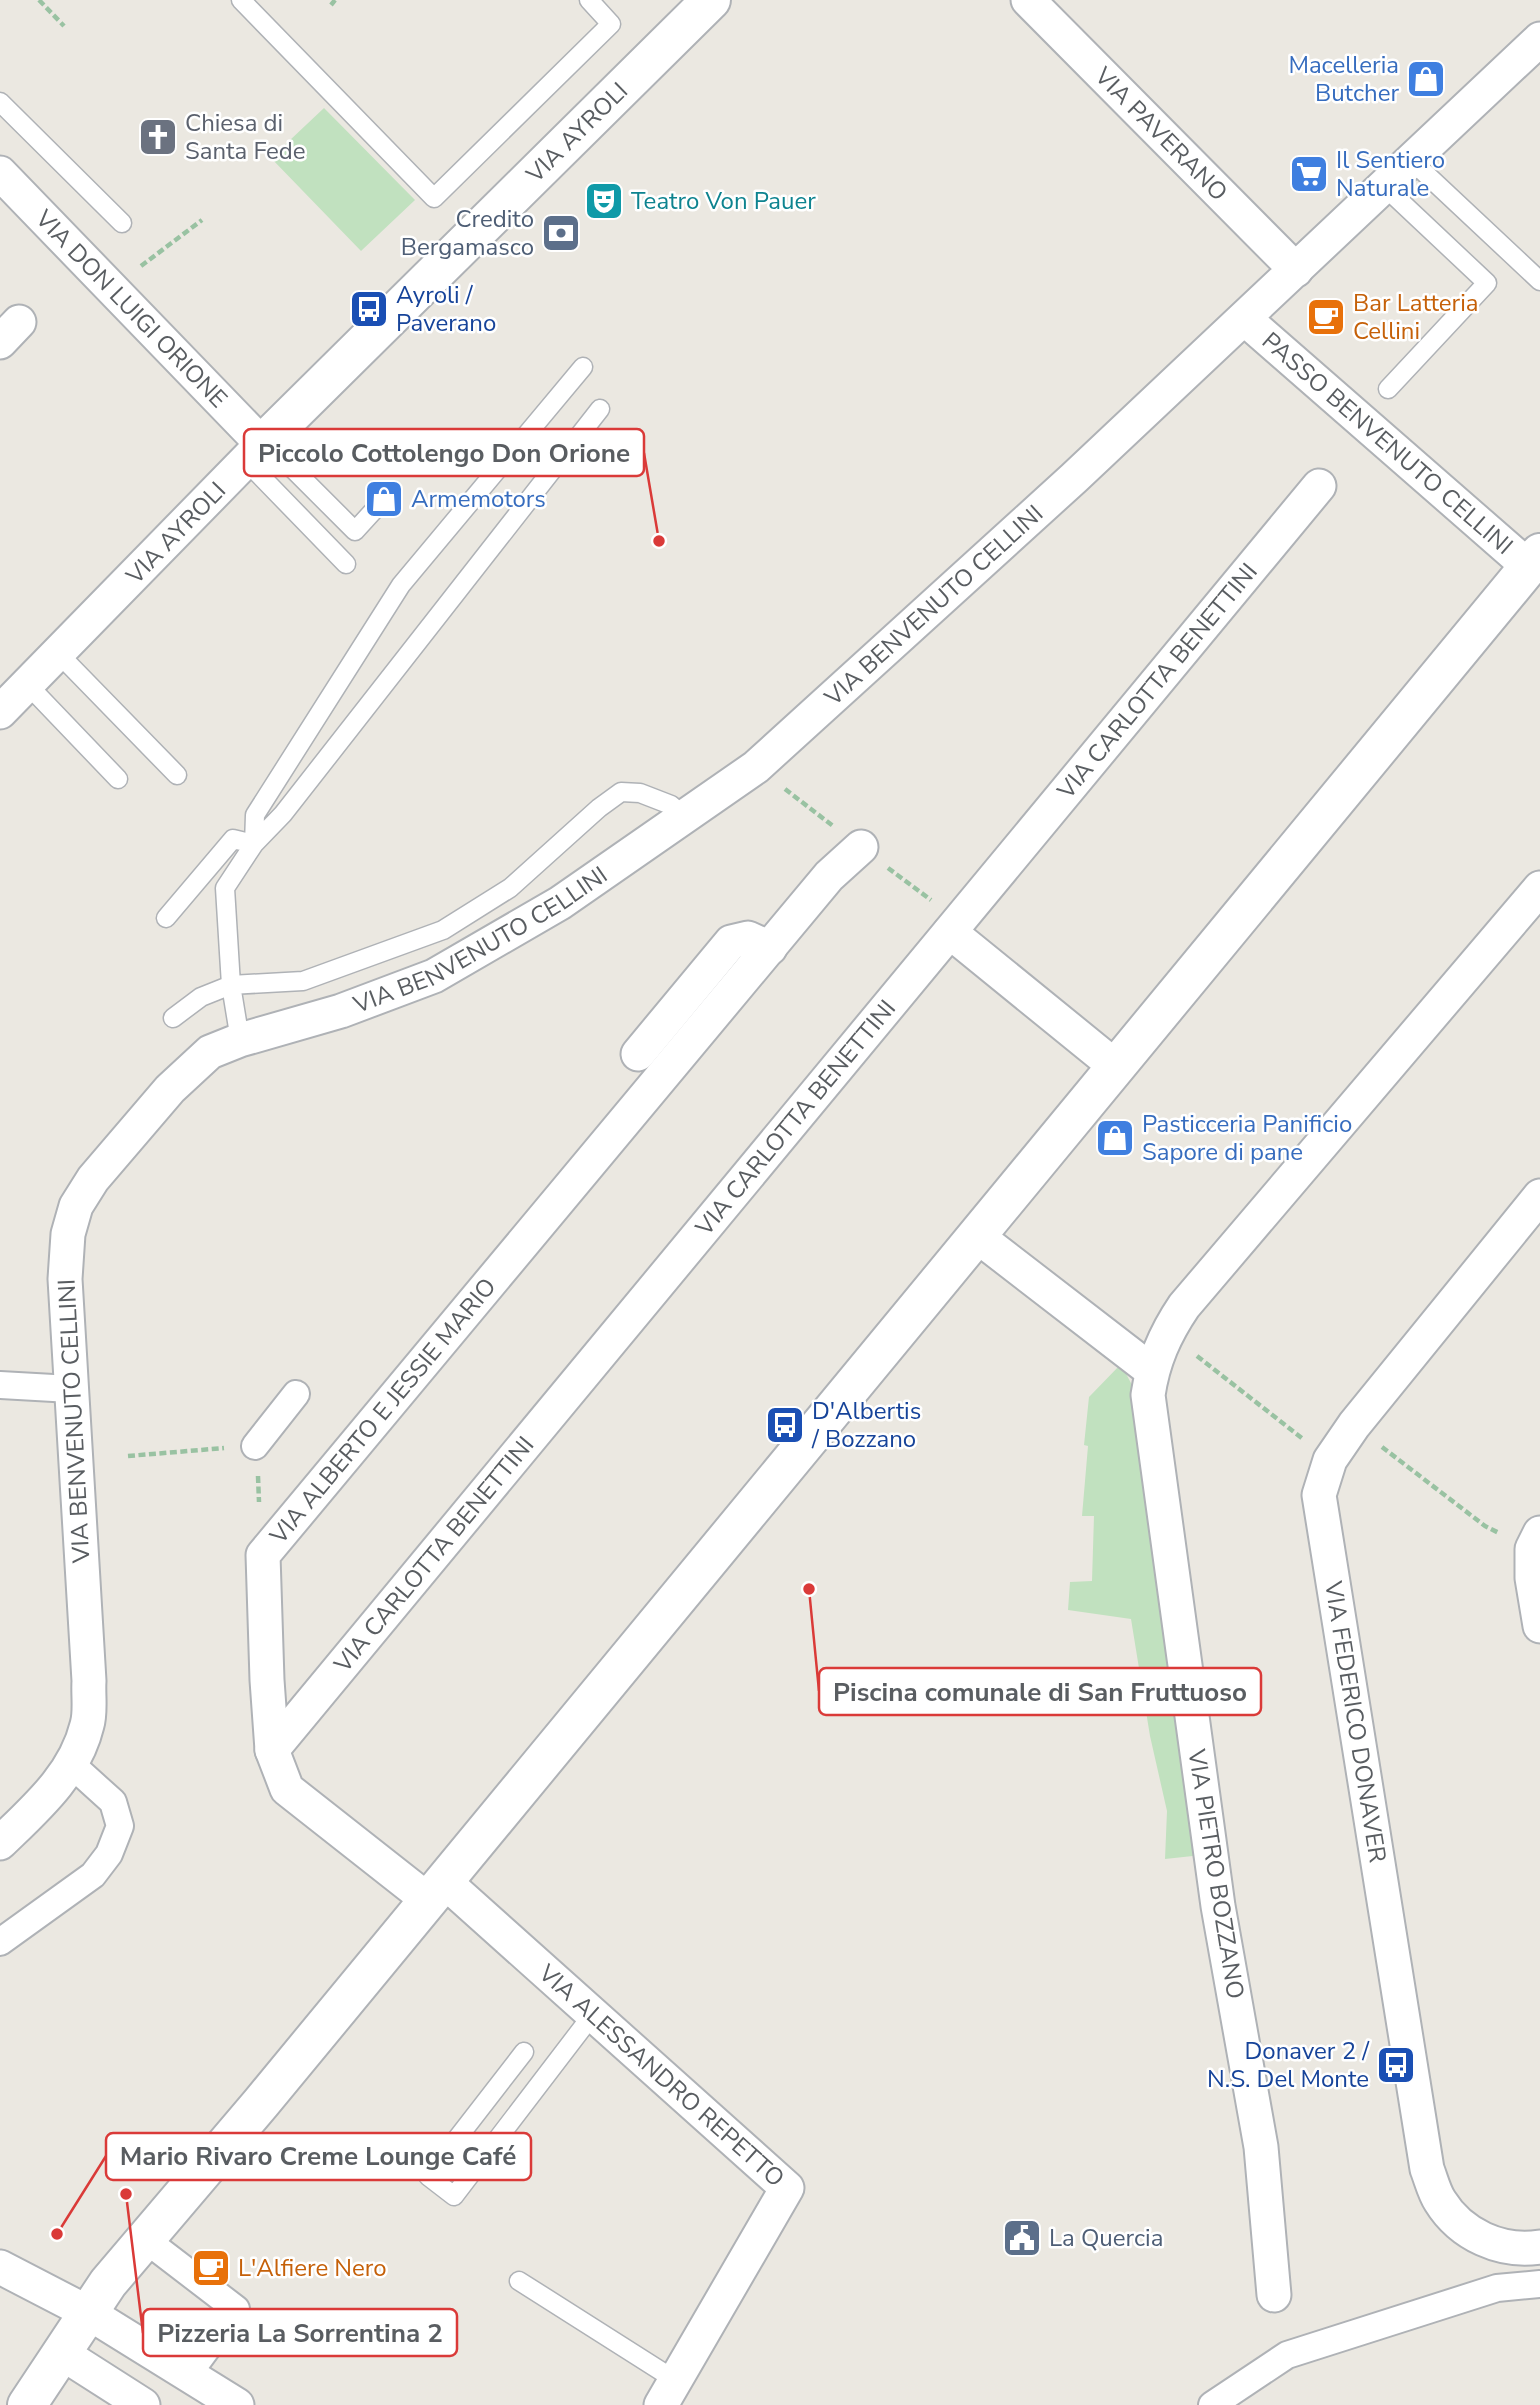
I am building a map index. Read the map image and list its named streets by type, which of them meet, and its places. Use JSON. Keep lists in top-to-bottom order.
{
  "streets": {
    "street": [
      "VIA AYROLI",
      "VIA PAVERANO",
      "VIA DON LUIGI ORIONE",
      "PASSO BENVENUTO CELLINI",
      "VIA BENVENUTO CELLINI",
      "VIA CARLOTTA BENETTINI",
      "VIA ALBERTO E JESSIE MARIO",
      "VIA FEDERICO DONAVER",
      "VIA PIETRO BOZZANO",
      "VIA ALESSANDRO REPETTO"
    ]
  },
  "crossings": [
    ["VIA AYROLI", "VIA DON LUIGI ORIONE"],
    ["VIA PAVERANO", "VIA BENVENUTO CELLINI"],
    ["PASSO BENVENUTO CELLINI", "VIA BENVENUTO CELLINI"],
    ["VIA CARLOTTA BENETTINI", "VIA ALBERTO E JESSIE MARIO"],
    ["VIA ALBERTO E JESSIE MARIO", "VIA ALESSANDRO REPETTO"]
  ],
  "places": {
    "shop": ["Macelleria Butcher", "Armemotors", "Pasticceria Panificio Sapore di pane"],
    "church": ["Chiesa di Santa Fede"],
    "supermarket": ["Il Sentiero Naturale"],
    "theatre": ["Teatro Von Pauer"],
    "bank": ["Credito Bergamasco"],
    "bus stop": ["Ayroli / Paverano", "D'Albertis / Bozzano", "Donaver 2 / N.S. Del Monte"],
    "cafe": ["Bar Latteria Cellini", "L'Alfiere Nero"],
    "other": [
      "Piccolo Cottolengo Don Orione",
      "Piscina comunale di San Fruttuoso",
      "Pizzeria La Sorrentina 2",
      "Mario Rivaro Creme Lounge Café"
    ],
    "public building": ["La Quercia"]
  }
}
